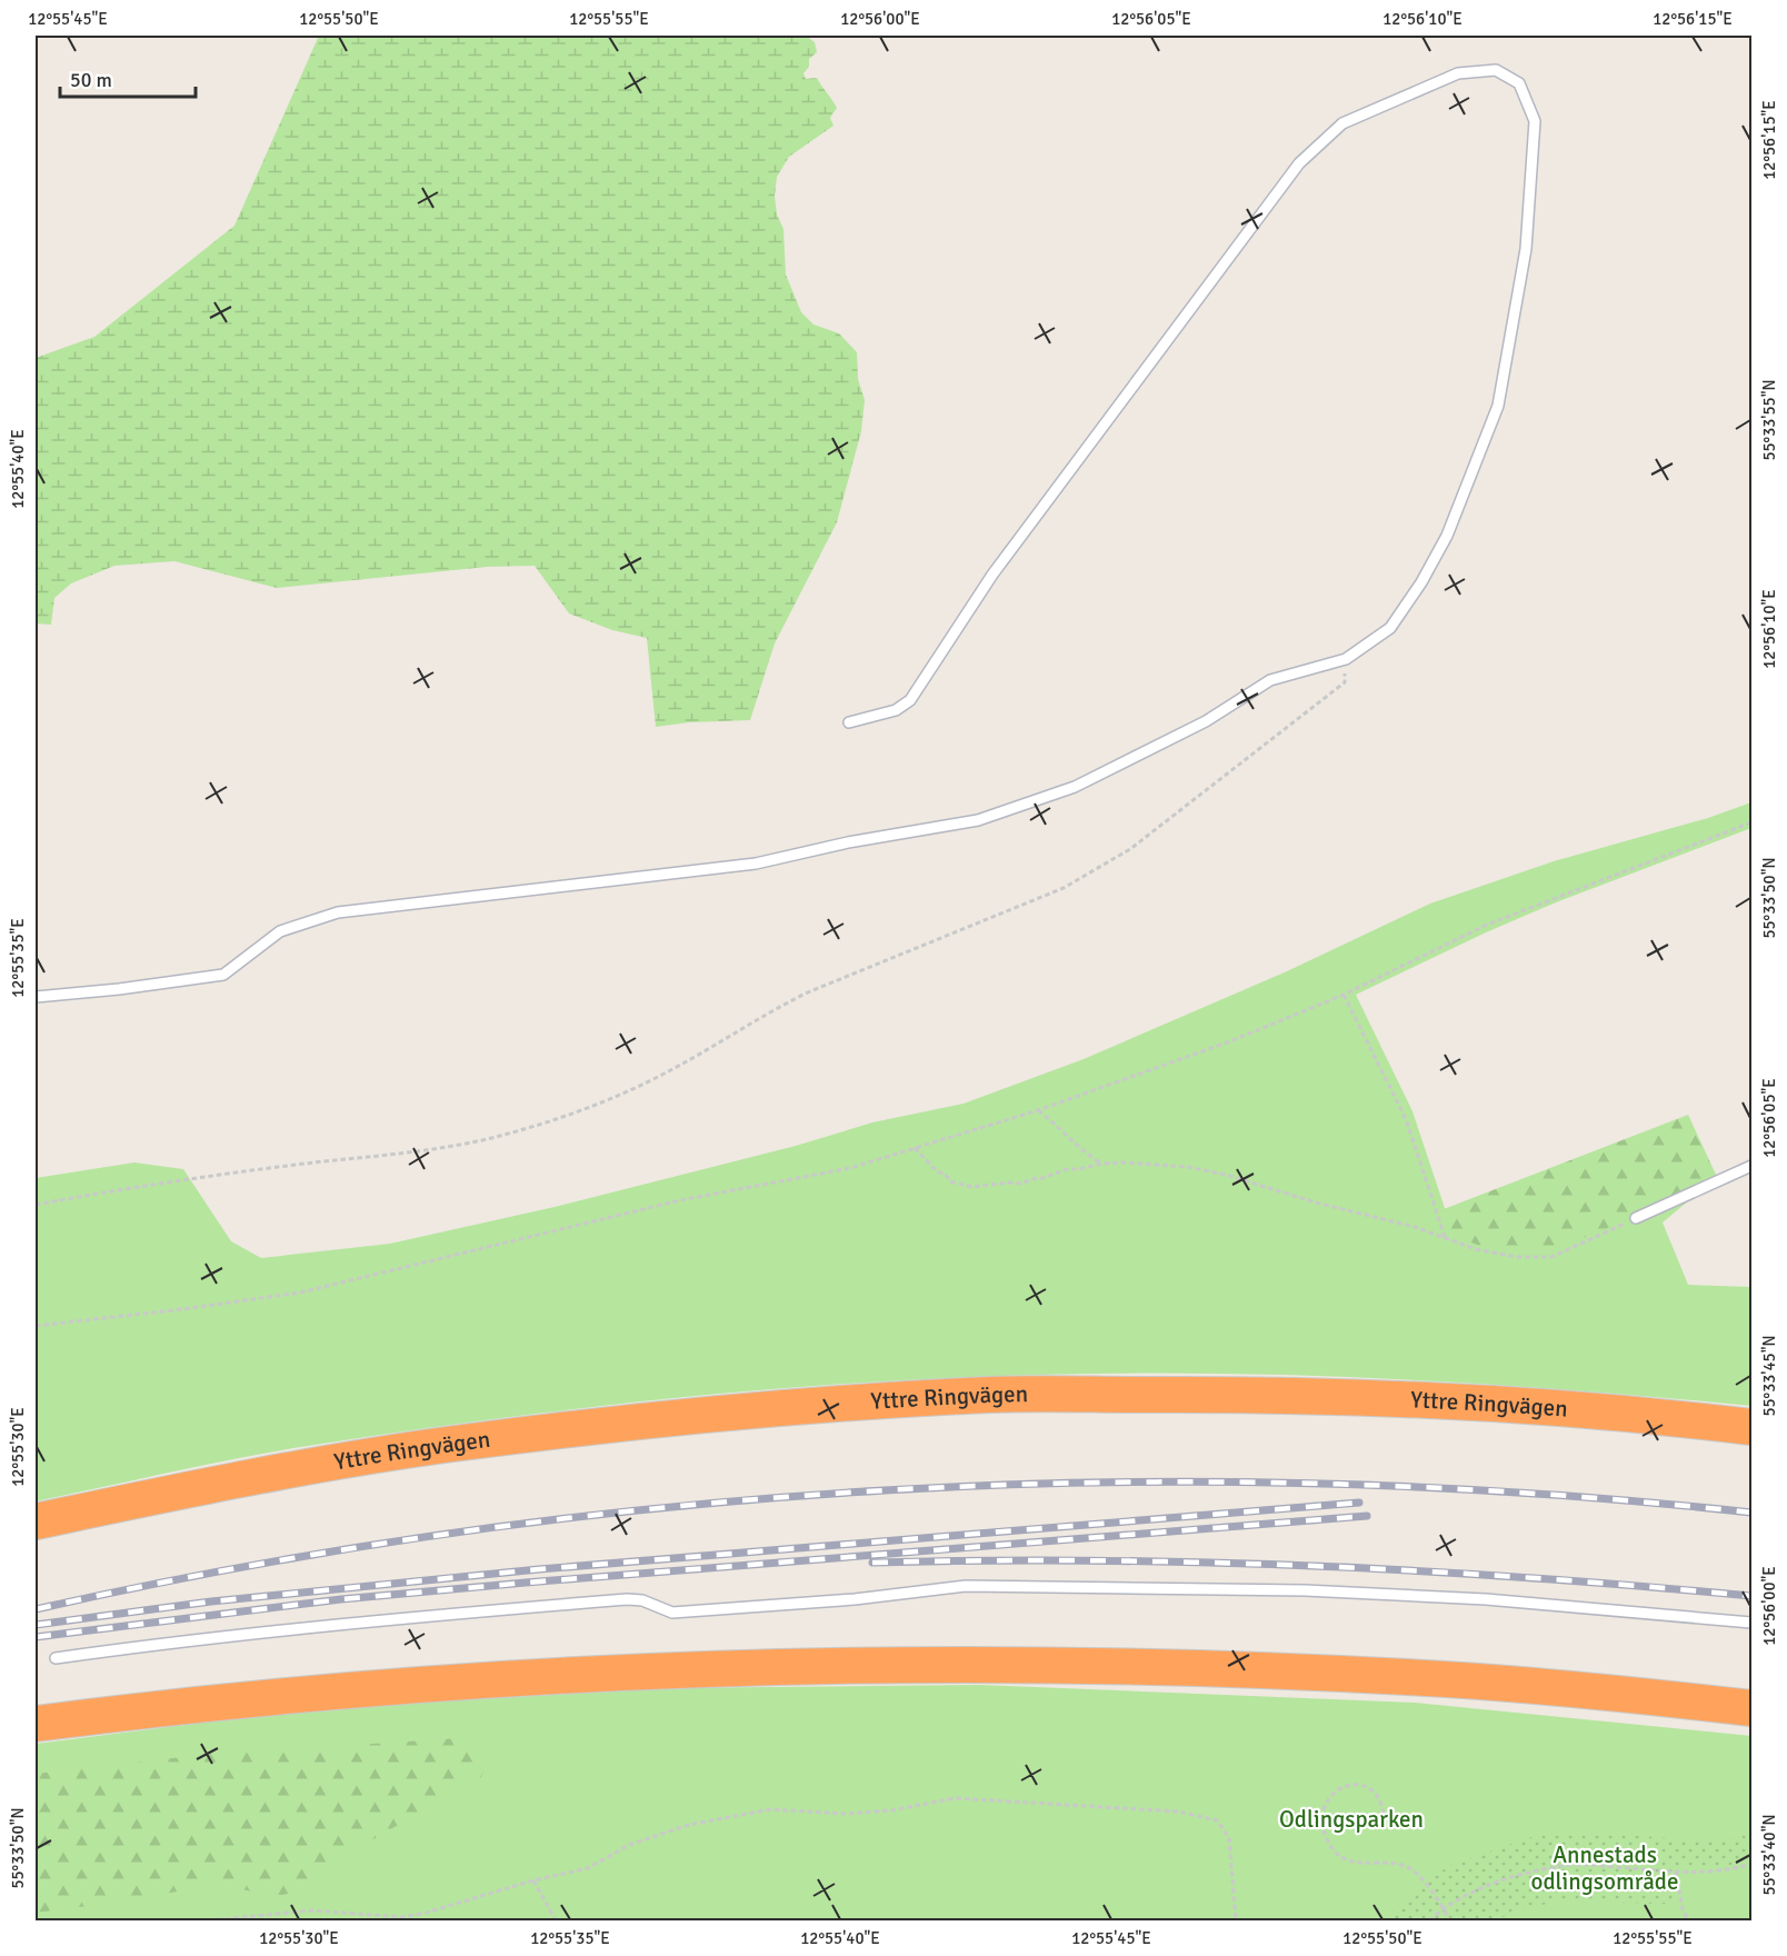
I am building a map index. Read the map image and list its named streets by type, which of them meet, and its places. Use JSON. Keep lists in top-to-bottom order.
{
  "streets": {
    "highway": ["Yttre Ringvägen"]
  },
  "parks": ["Odlingsparken", "Annestads odlingsområde"],
  "scale_bar": "50 m",
  "coordinates": [
    "12°55'45\"E",
    "12°55'50\"E",
    "12°55'55\"E",
    "12°56'00\"E",
    "12°56'05\"E",
    "12°56'10\"E",
    "12°56'15\"E",
    "55°33'55\"N",
    "12°55'40\"E",
    "55°33'50\"N",
    "12°55'35\"E",
    "55°33'45\"N",
    "12°55'30\"E",
    "55°33'40\"N"
  ]
}
